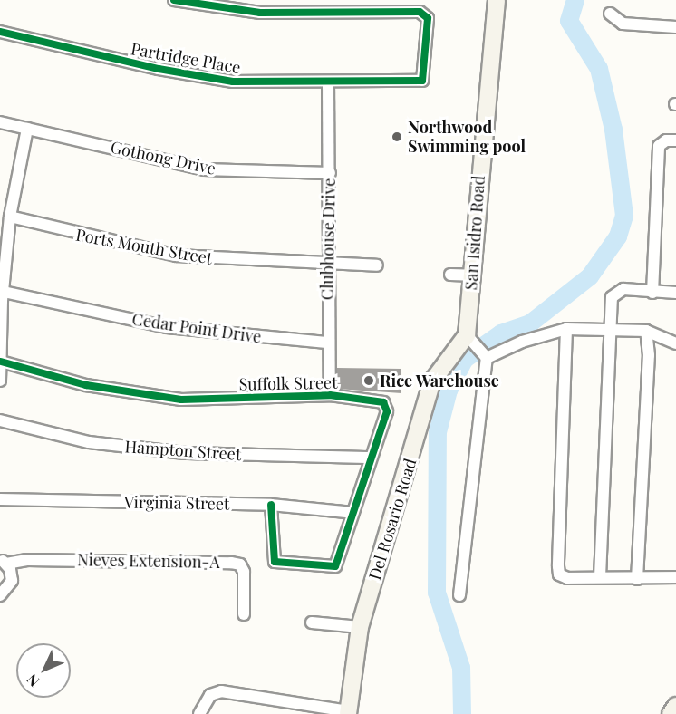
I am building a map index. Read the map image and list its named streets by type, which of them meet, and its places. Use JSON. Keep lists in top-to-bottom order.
{
  "streets": {
    "main road": ["San Isidro Road", "Del Rosario Road"],
    "street": [
      "Partridge Place",
      "Gothong Drive",
      "Clubhouse Drive",
      "Ports Mouth Street",
      "Cedar Point Drive",
      "Suffolk Street",
      "Hampton Street",
      "Virginia Street",
      "Nieves Extension-A"
    ]
  },
  "crossings": [
    ["Partridge Place", "Clubhouse Drive"],
    ["Gothong Drive", "Clubhouse Drive"],
    ["San Isidro Road", "Del Rosario Road"],
    ["Clubhouse Drive", "Ports Mouth Street"],
    ["Clubhouse Drive", "Cedar Point Drive"],
    ["Clubhouse Drive", "Suffolk Street"],
    ["Suffolk Street", "Hampton Street"],
    ["Suffolk Street", "Virginia Street"]
  ],
  "places": ["Northwood Swimming pool", "Rice Warehouse"],
  "north": "bottom left"
}
